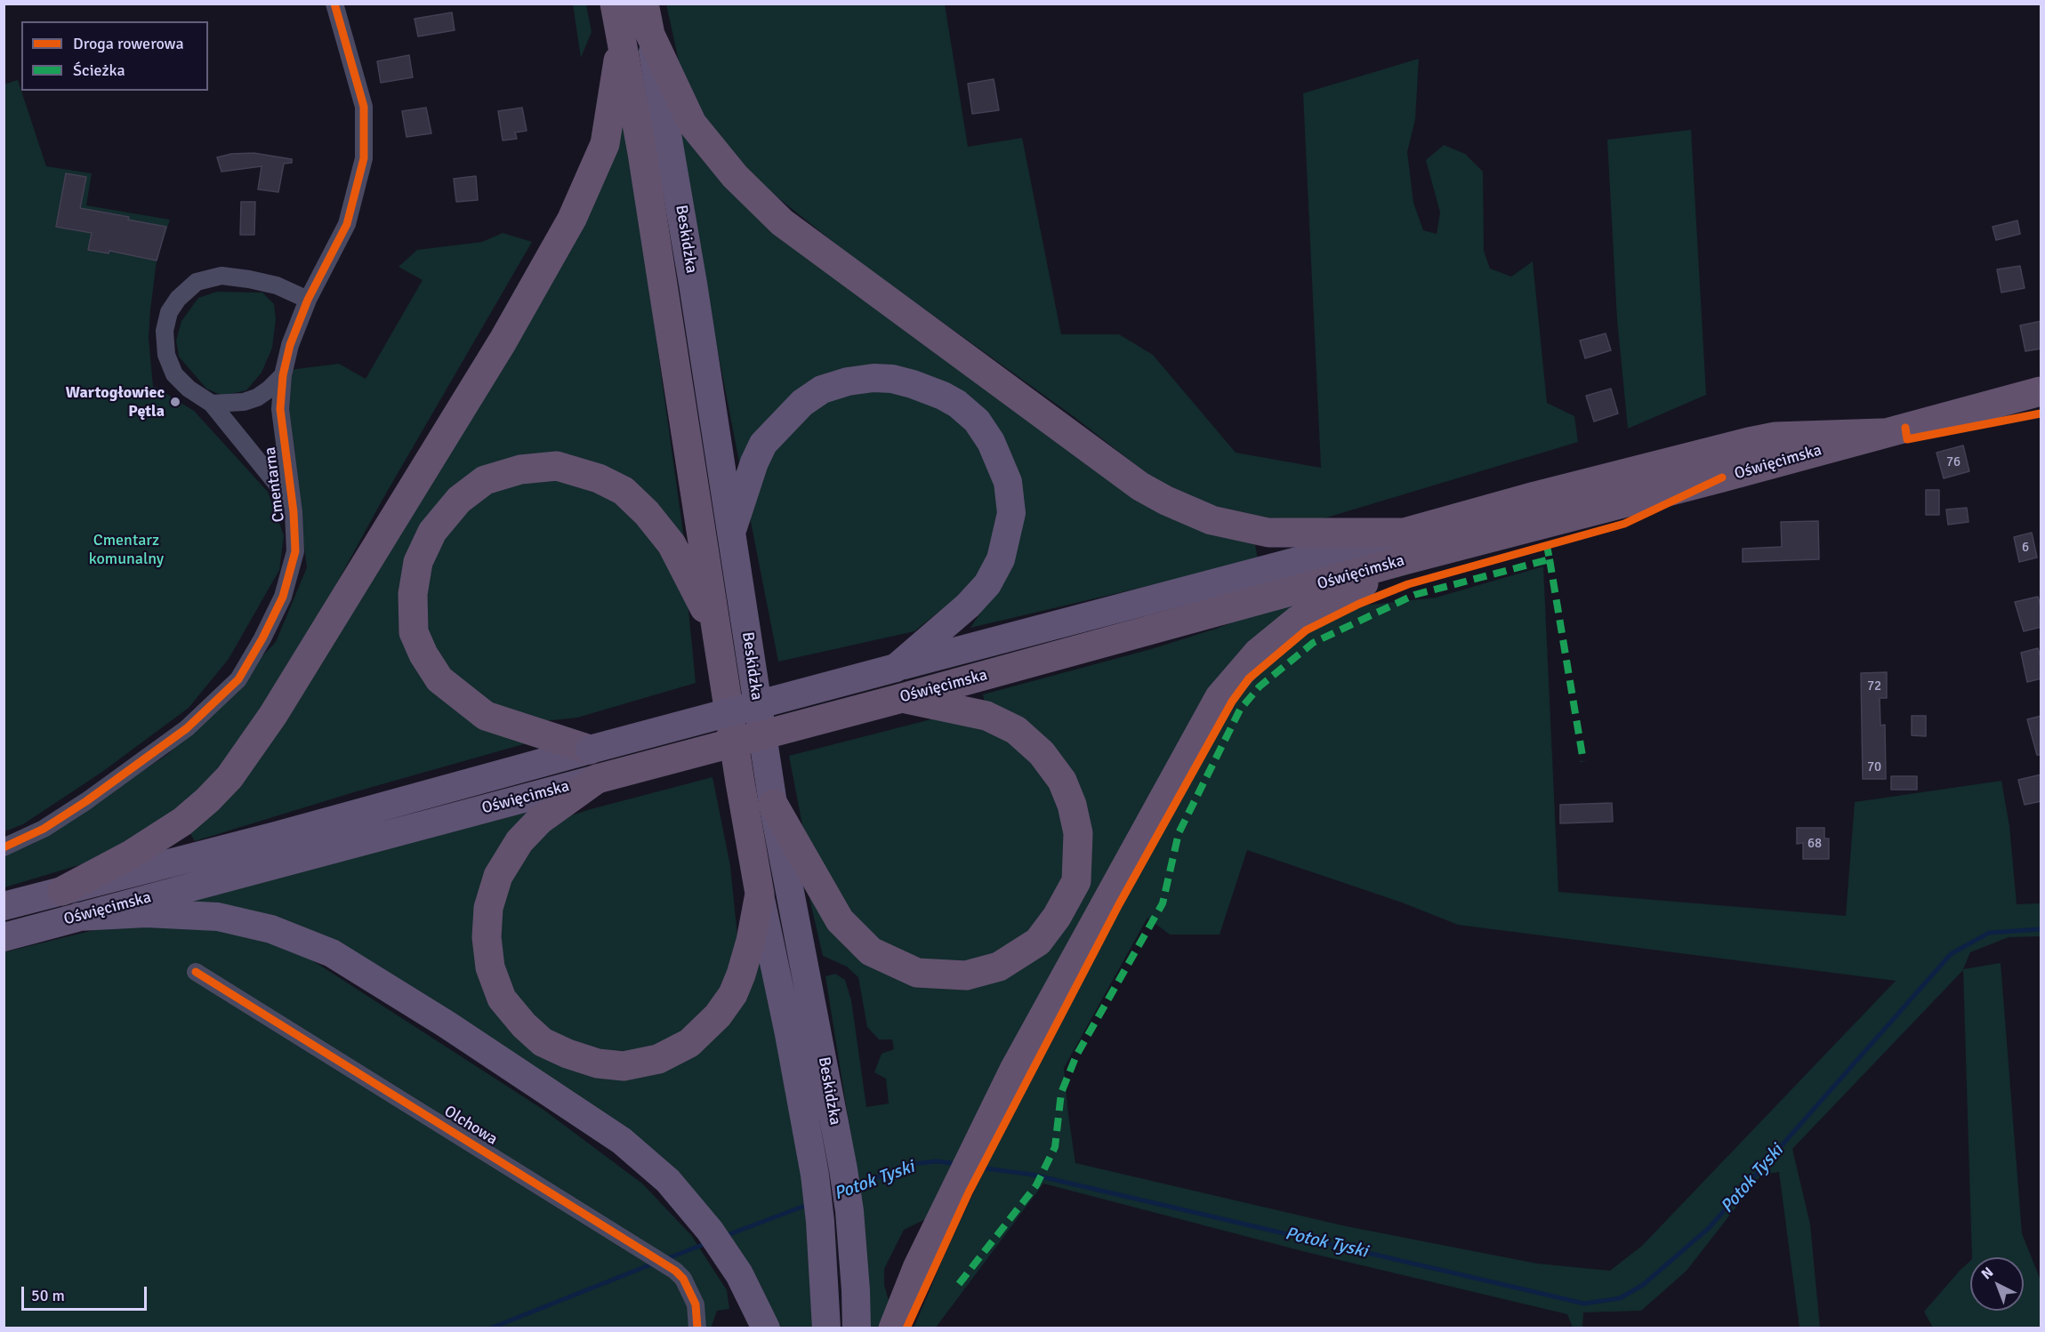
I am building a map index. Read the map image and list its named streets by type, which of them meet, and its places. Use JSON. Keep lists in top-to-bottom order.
{
  "streets": {
    "highway": ["Beskidzka", "Oświęcimska"],
    "street": ["Cmentarna", "Olchowa"]
  },
  "water": ["Potok Tyski"],
  "parks": ["Cmentarz komunalny"],
  "places": ["Wartogłowiec Pętla"],
  "house_numbers": [
    "76",
    "6",
    "72",
    "70",
    "68"
  ],
  "legend": ["Droga rowerowa", "Ścieżka"],
  "scale_bar": "50 m",
  "north": "top left"
}
